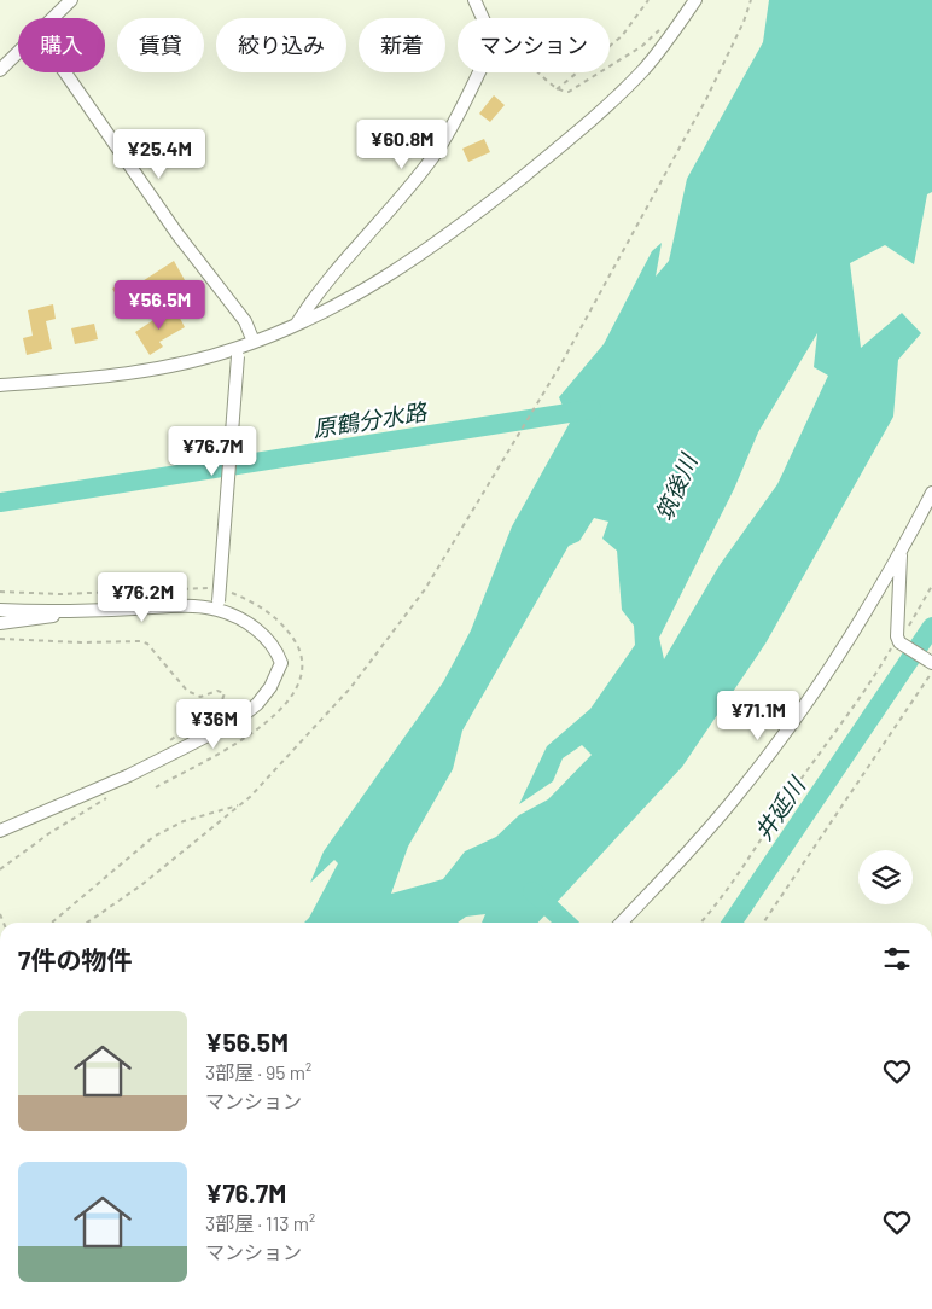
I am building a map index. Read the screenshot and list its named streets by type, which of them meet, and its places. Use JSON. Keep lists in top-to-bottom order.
{
  "water": ["原鶴分水路", "筑後川", "井延川"],
  "page": {
    "chip": [
      "購入",
      "賃貸",
      "絞り込み",
      "新着",
      "マンション"
    ],
    "price": [
      "¥60.8M",
      "¥25.4M",
      "¥56.5M",
      "¥76.7M",
      "¥76.2M",
      "¥71.1M",
      "¥36M"
    ],
    "heading": "7件の物件",
    "list": [
      {
        "name": "¥56.5M",
        "note": "3部屋 · 95 m² · マンション"
      },
      {
        "name": "¥76.7M",
        "note": "3部屋 · 113 m² · マンション"
      }
    ]
  }
}
